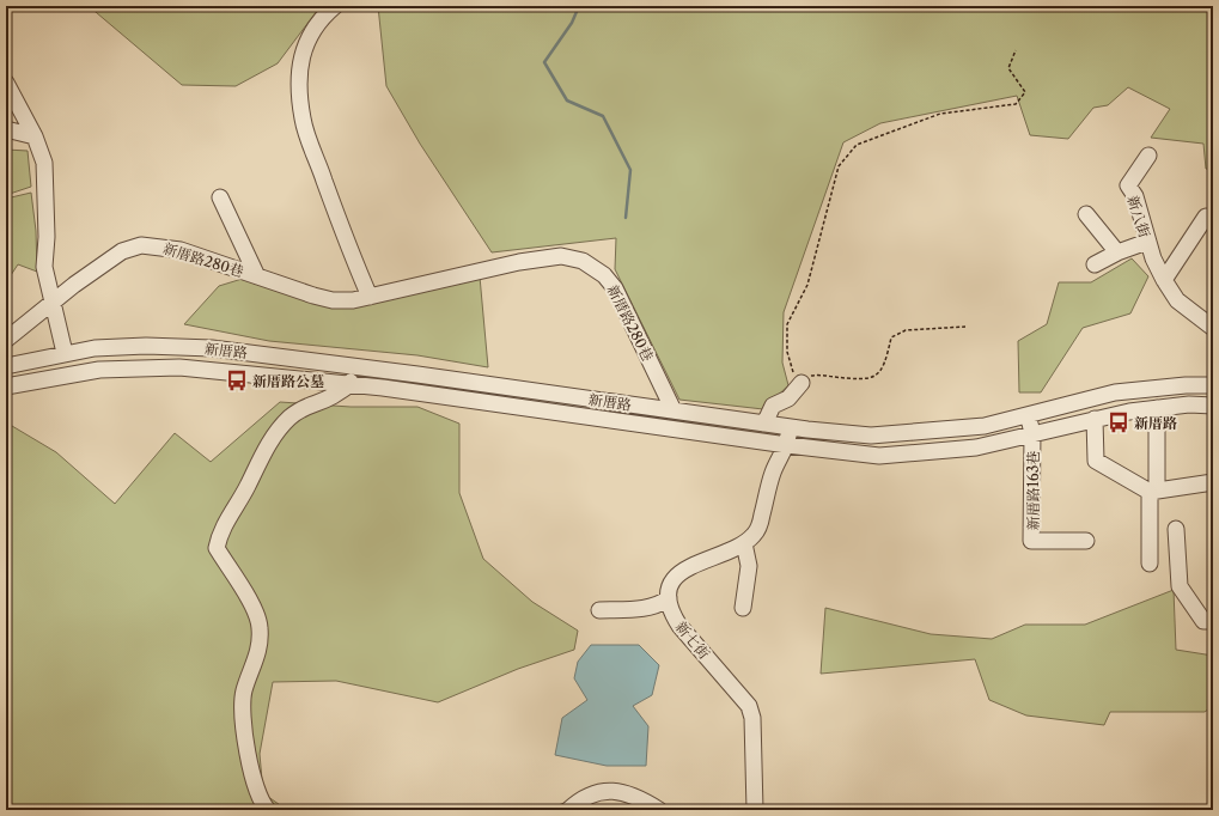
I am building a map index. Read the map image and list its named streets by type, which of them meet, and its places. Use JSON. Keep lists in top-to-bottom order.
{
  "streets": {
    "street": [
      "新八街",
      "新厝路280巷",
      "新厝路",
      "新厝路163巷",
      "新七街"
    ]
  },
  "crossings": [
    ["新厝路280巷", "新厝路"],
    ["新厝路", "新厝路163巷"]
  ],
  "places": {
    "bus stop": ["新厝路公墓", "新厝路"]
  }
}
